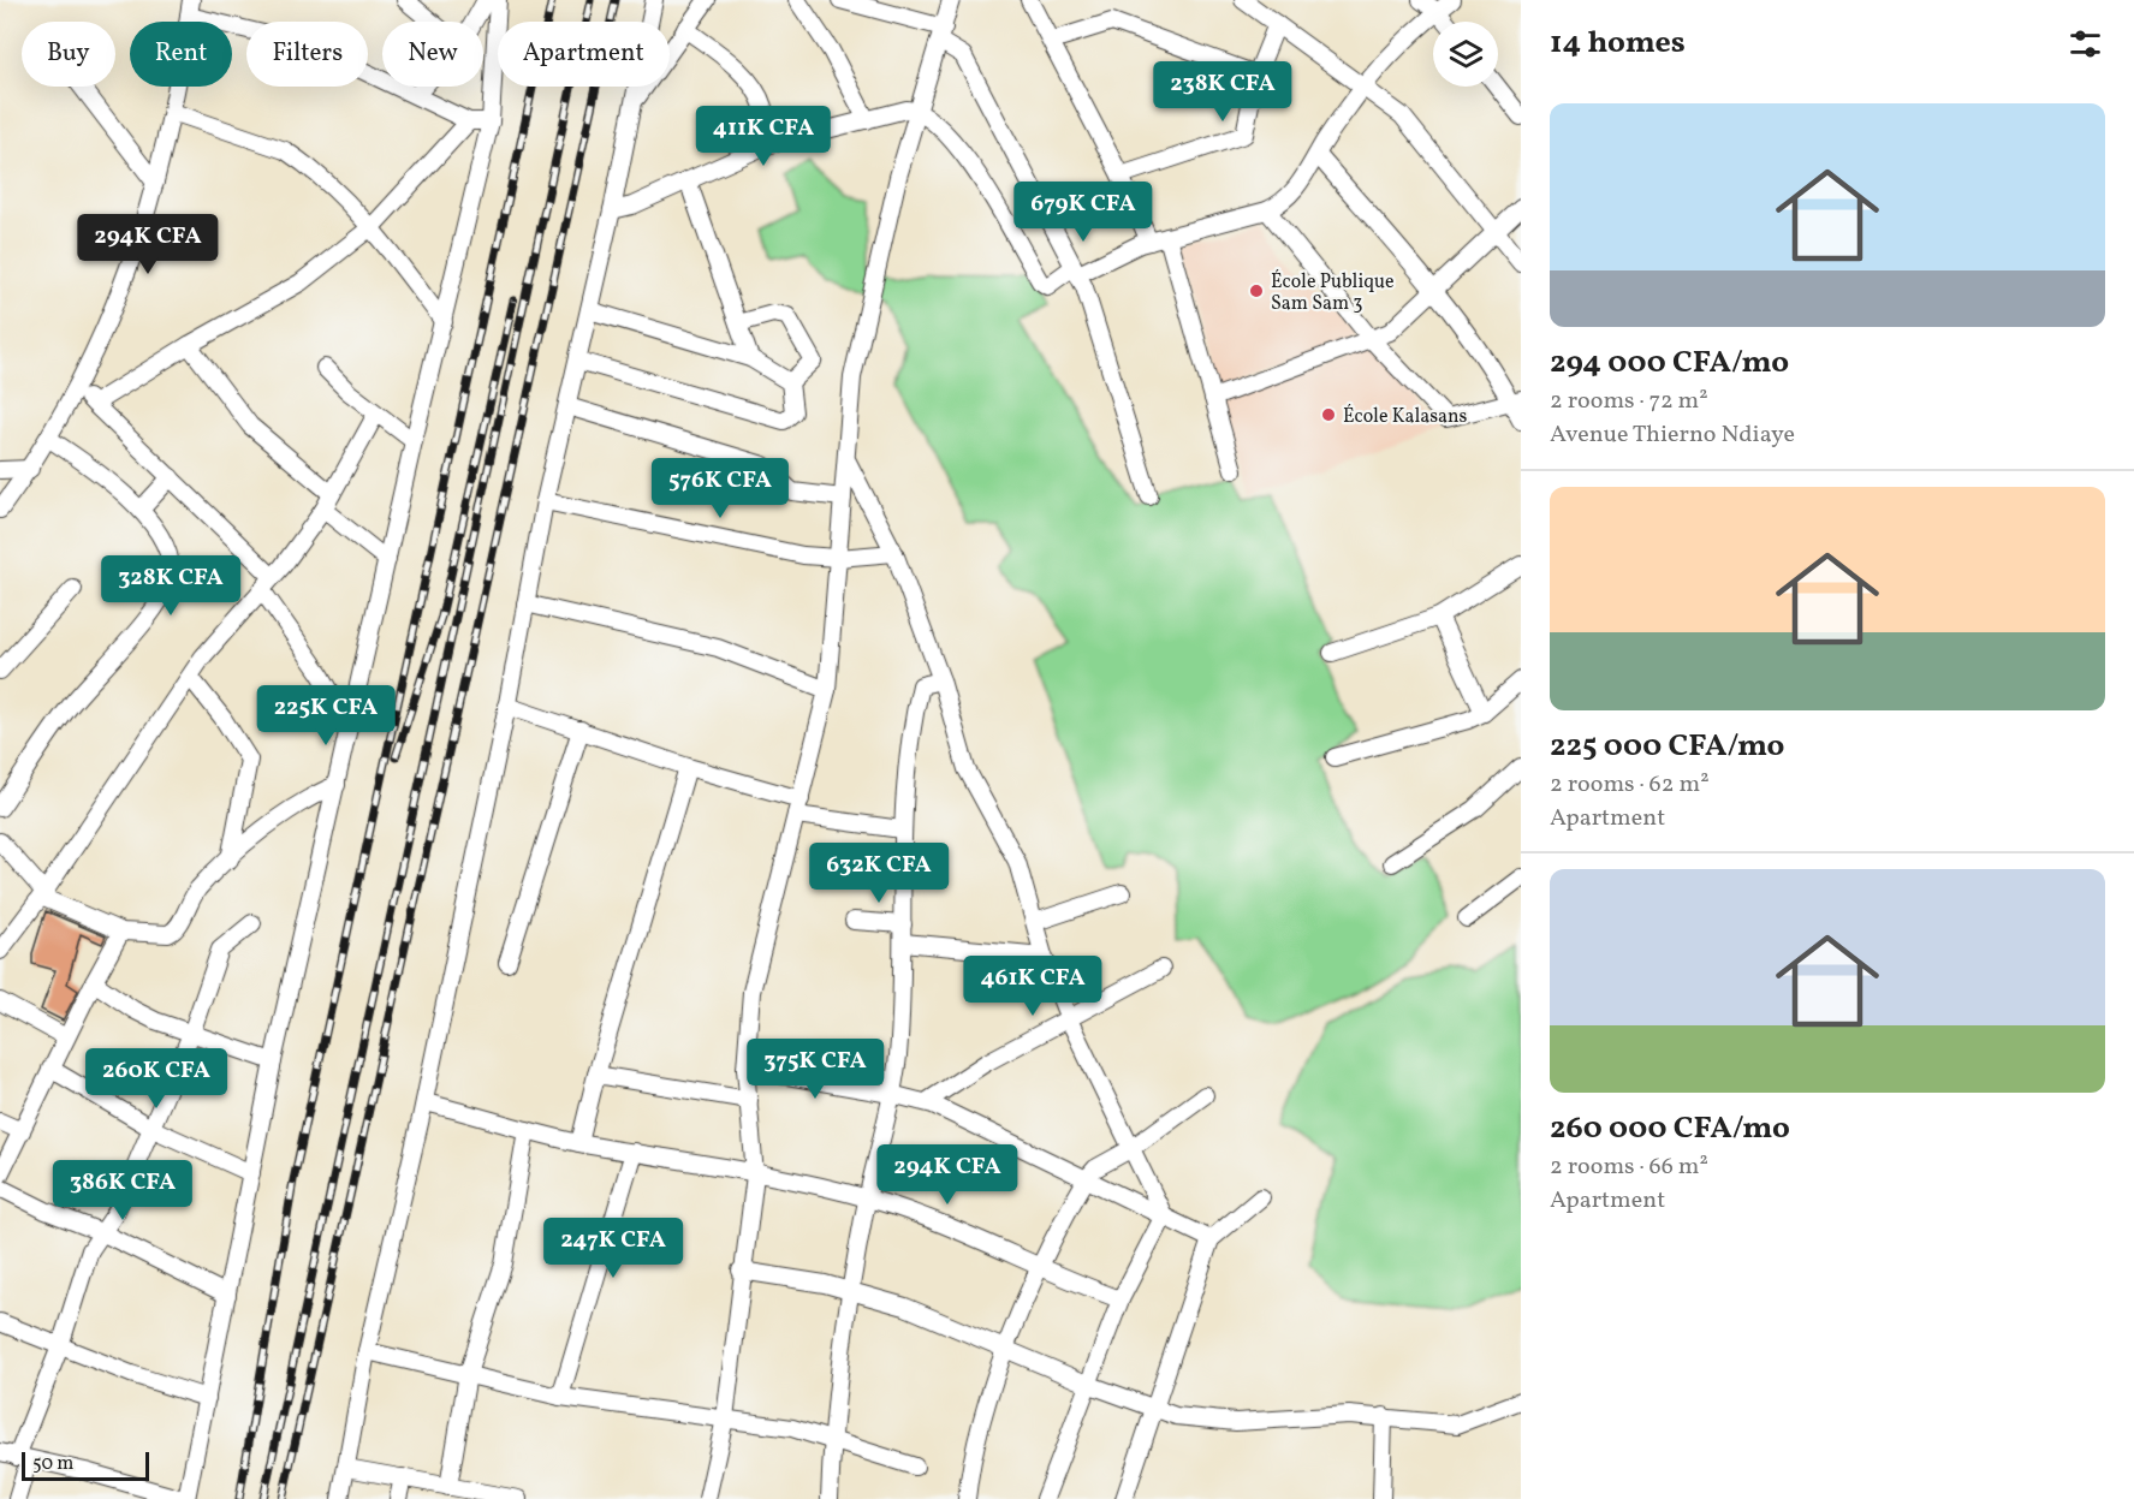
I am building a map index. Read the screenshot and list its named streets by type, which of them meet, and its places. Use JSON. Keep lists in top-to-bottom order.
{
  "places": ["École Publique Sam Sam 3", "École Kalasans"],
  "scale_bar": "50 m",
  "page": {
    "heading": "14 homes",
    "chip": [
      "Buy",
      "Rent",
      "Filters",
      "New",
      "Apartment"
    ],
    "price": [
      "238K CFA",
      "411K CFA",
      "679K CFA",
      "294K CFA",
      "576K CFA",
      "328K CFA",
      "225K CFA",
      "632K CFA",
      "461K CFA",
      "375K CFA",
      "260K CFA",
      "294K CFA",
      "386K CFA",
      "247K CFA"
    ],
    "list": [
      {
        "name": "294 000 CFA/mo",
        "note": "2 rooms · 72 m² · Avenue Thierno Ndiaye"
      },
      {
        "name": "225 000 CFA/mo",
        "note": "2 rooms · 62 m² · Apartment"
      },
      {
        "name": "260 000 CFA/mo",
        "note": "2 rooms · 66 m² · Apartment"
      }
    ],
    "scale": "50 m"
  }
}
